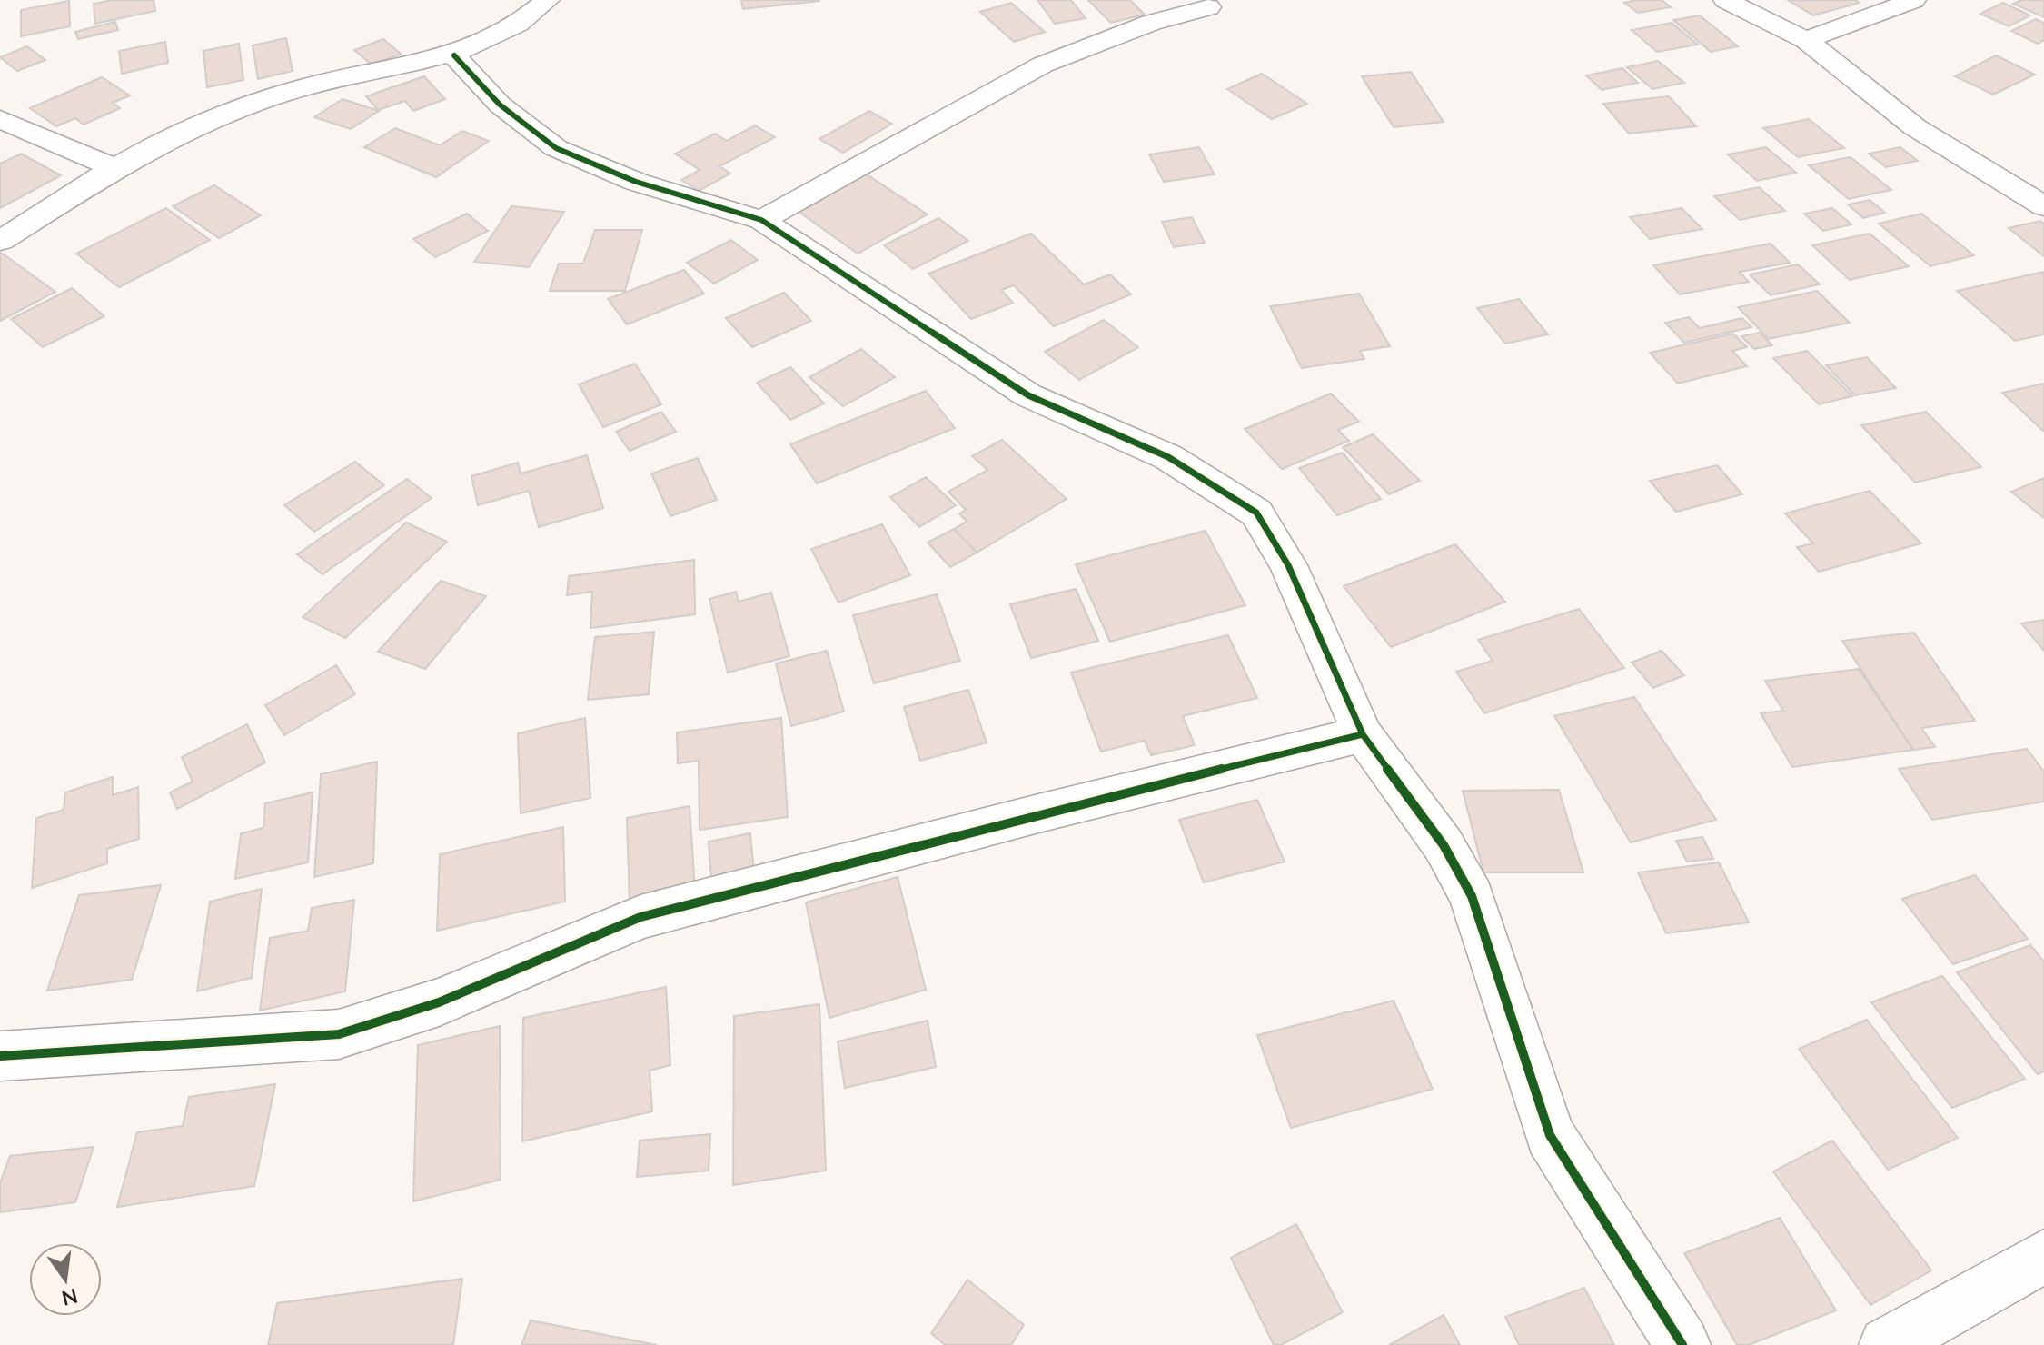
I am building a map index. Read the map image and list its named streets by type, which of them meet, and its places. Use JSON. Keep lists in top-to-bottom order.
{
  "north": "bottom"
}
